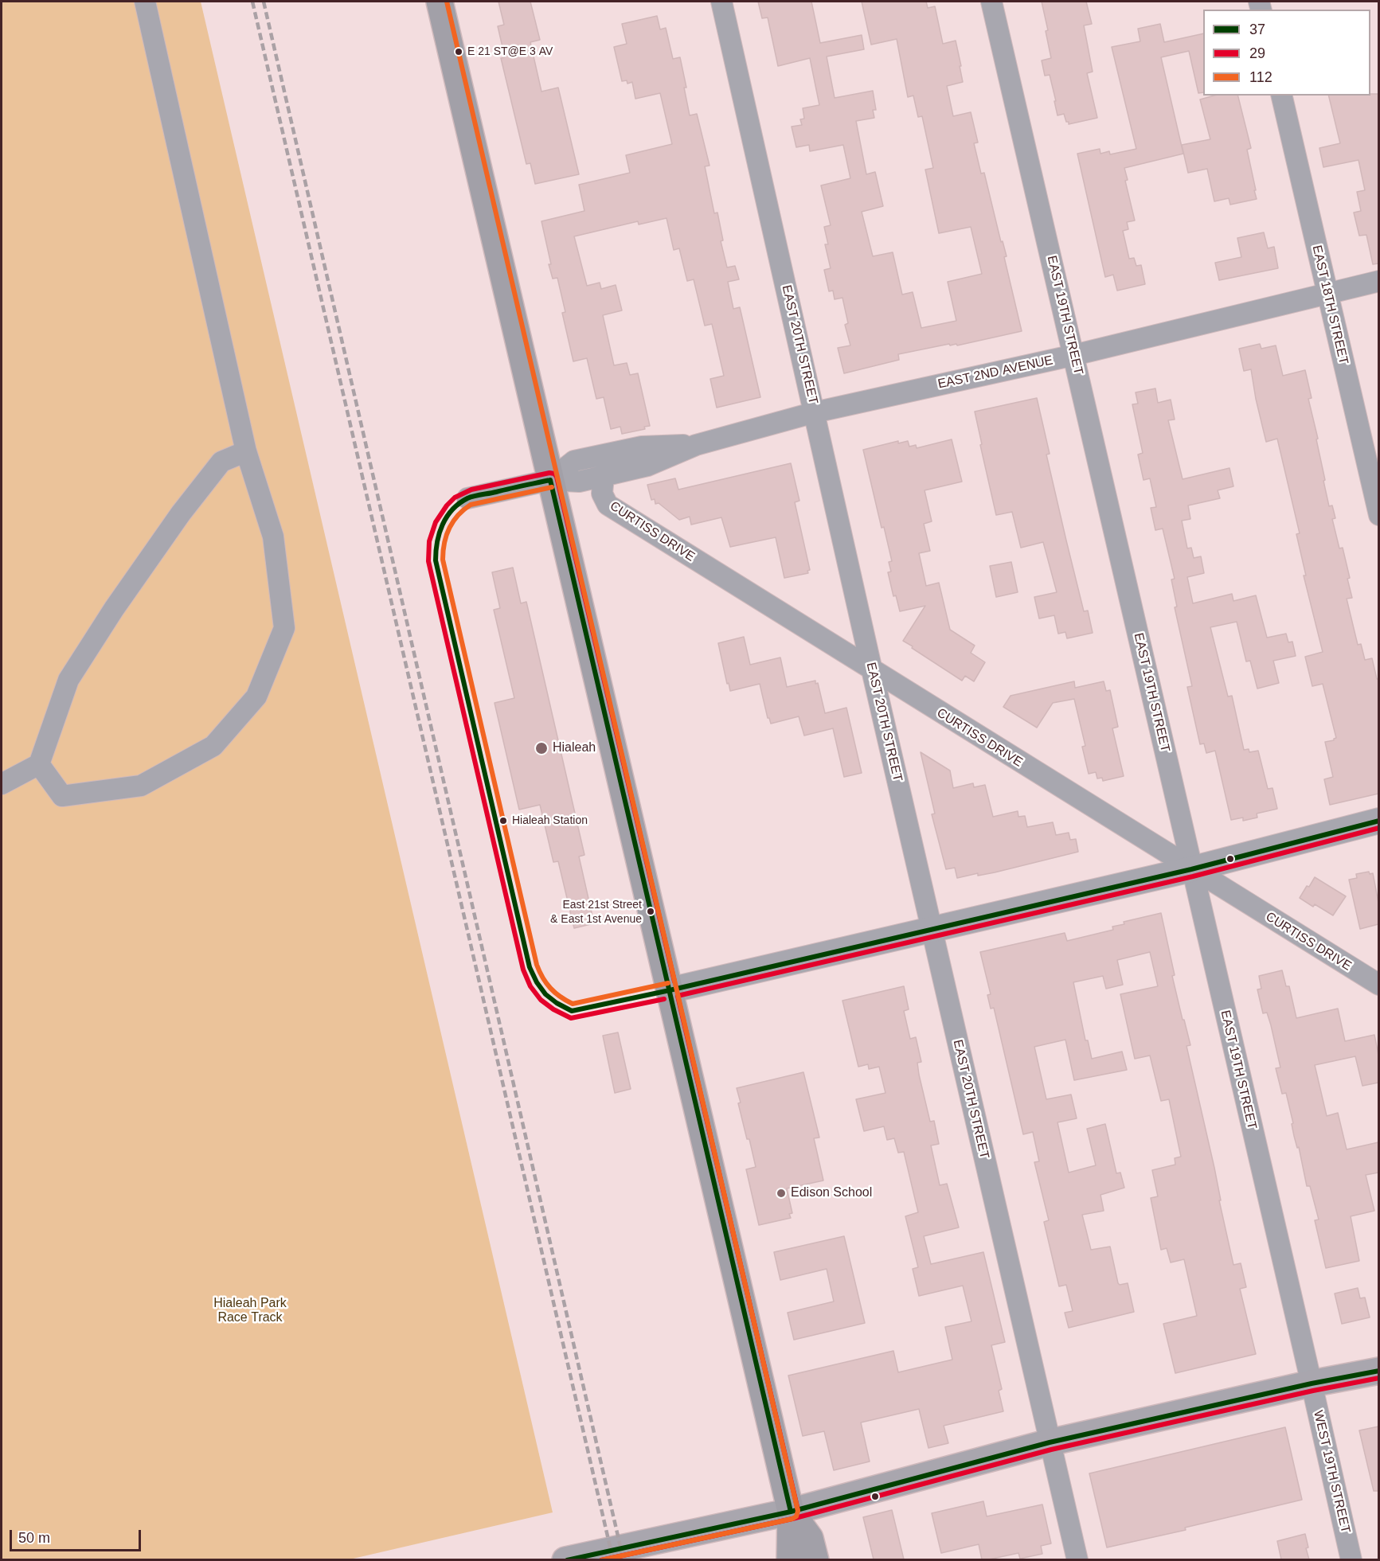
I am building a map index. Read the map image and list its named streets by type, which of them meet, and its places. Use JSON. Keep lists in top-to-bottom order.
{
  "streets": {
    "street": [
      "EAST 18TH STREET",
      "EAST 19TH STREET",
      "EAST 20TH STREET",
      "EAST 2ND AVENUE",
      "CURTISS DRIVE",
      "WEST 19TH STREET"
    ]
  },
  "crossings": [
    ["EAST 18TH STREET", "EAST 2ND AVENUE"],
    ["EAST 19TH STREET", "EAST 2ND AVENUE"],
    ["EAST 19TH STREET", "CURTISS DRIVE"],
    ["EAST 19TH STREET", "WEST 19TH STREET"],
    ["EAST 20TH STREET", "EAST 2ND AVENUE"],
    ["EAST 20TH STREET", "CURTISS DRIVE"],
    ["EAST 2ND AVENUE", "CURTISS DRIVE"]
  ],
  "parks": ["Hialeah Park Race Track"],
  "places": [
    "E 21 ST@E 3 AV",
    "Hialeah",
    "Hialeah Station",
    "East 21st Street & East 1st Avenue",
    "Edison School"
  ],
  "lines": ["transit line 112", "transit line 29", "transit line 37"],
  "legend": ["37", "29", "112"],
  "scale_bar": "50 m"
}
